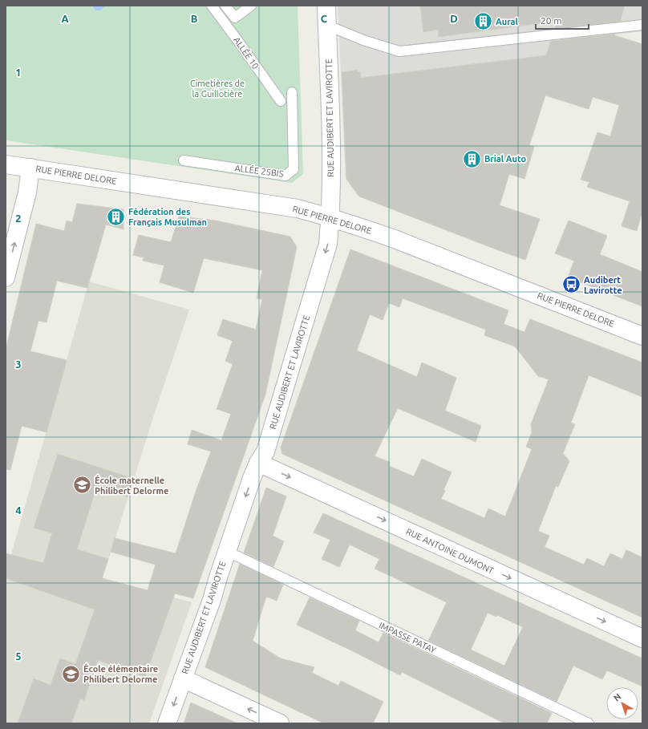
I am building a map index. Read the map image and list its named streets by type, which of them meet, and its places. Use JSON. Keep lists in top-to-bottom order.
{
  "streets": {
    "street": ["RUE AUDIBERT ET LAVIROTTE", "RUE PIERRE DELORE", "RUE ANTOINE DUMONT"],
    "lane": ["ALLÉE 10", "ALLÉE 25BIS", "IMPASSE PATAY"]
  },
  "crossings": [
    ["RUE AUDIBERT ET LAVIROTTE", "RUE PIERRE DELORE"],
    ["RUE AUDIBERT ET LAVIROTTE", "RUE ANTOINE DUMONT"],
    ["RUE AUDIBERT ET LAVIROTTE", "IMPASSE PATAY"]
  ],
  "one_way": ["RUE AUDIBERT ET LAVIROTTE", "RUE ANTOINE DUMONT"],
  "parks": ["Cimetières de la Guillotière"],
  "places": {
    "building": ["Aural", "Brial Auto", "Fédération des Français Musulman"],
    "bus stop": ["Audibert Lavirotte"],
    "school or university": ["École maternelle Philibert Delorme", "École élémentaire Philibert Delorme"]
  },
  "scale_bar": "20 m",
  "north": "top left",
  "grid": {
    "columns": [
      "A",
      "B",
      "C",
      "D"
    ],
    "rows": [
      "1",
      "2",
      "3",
      "4",
      "5"
    ]
  }
}
